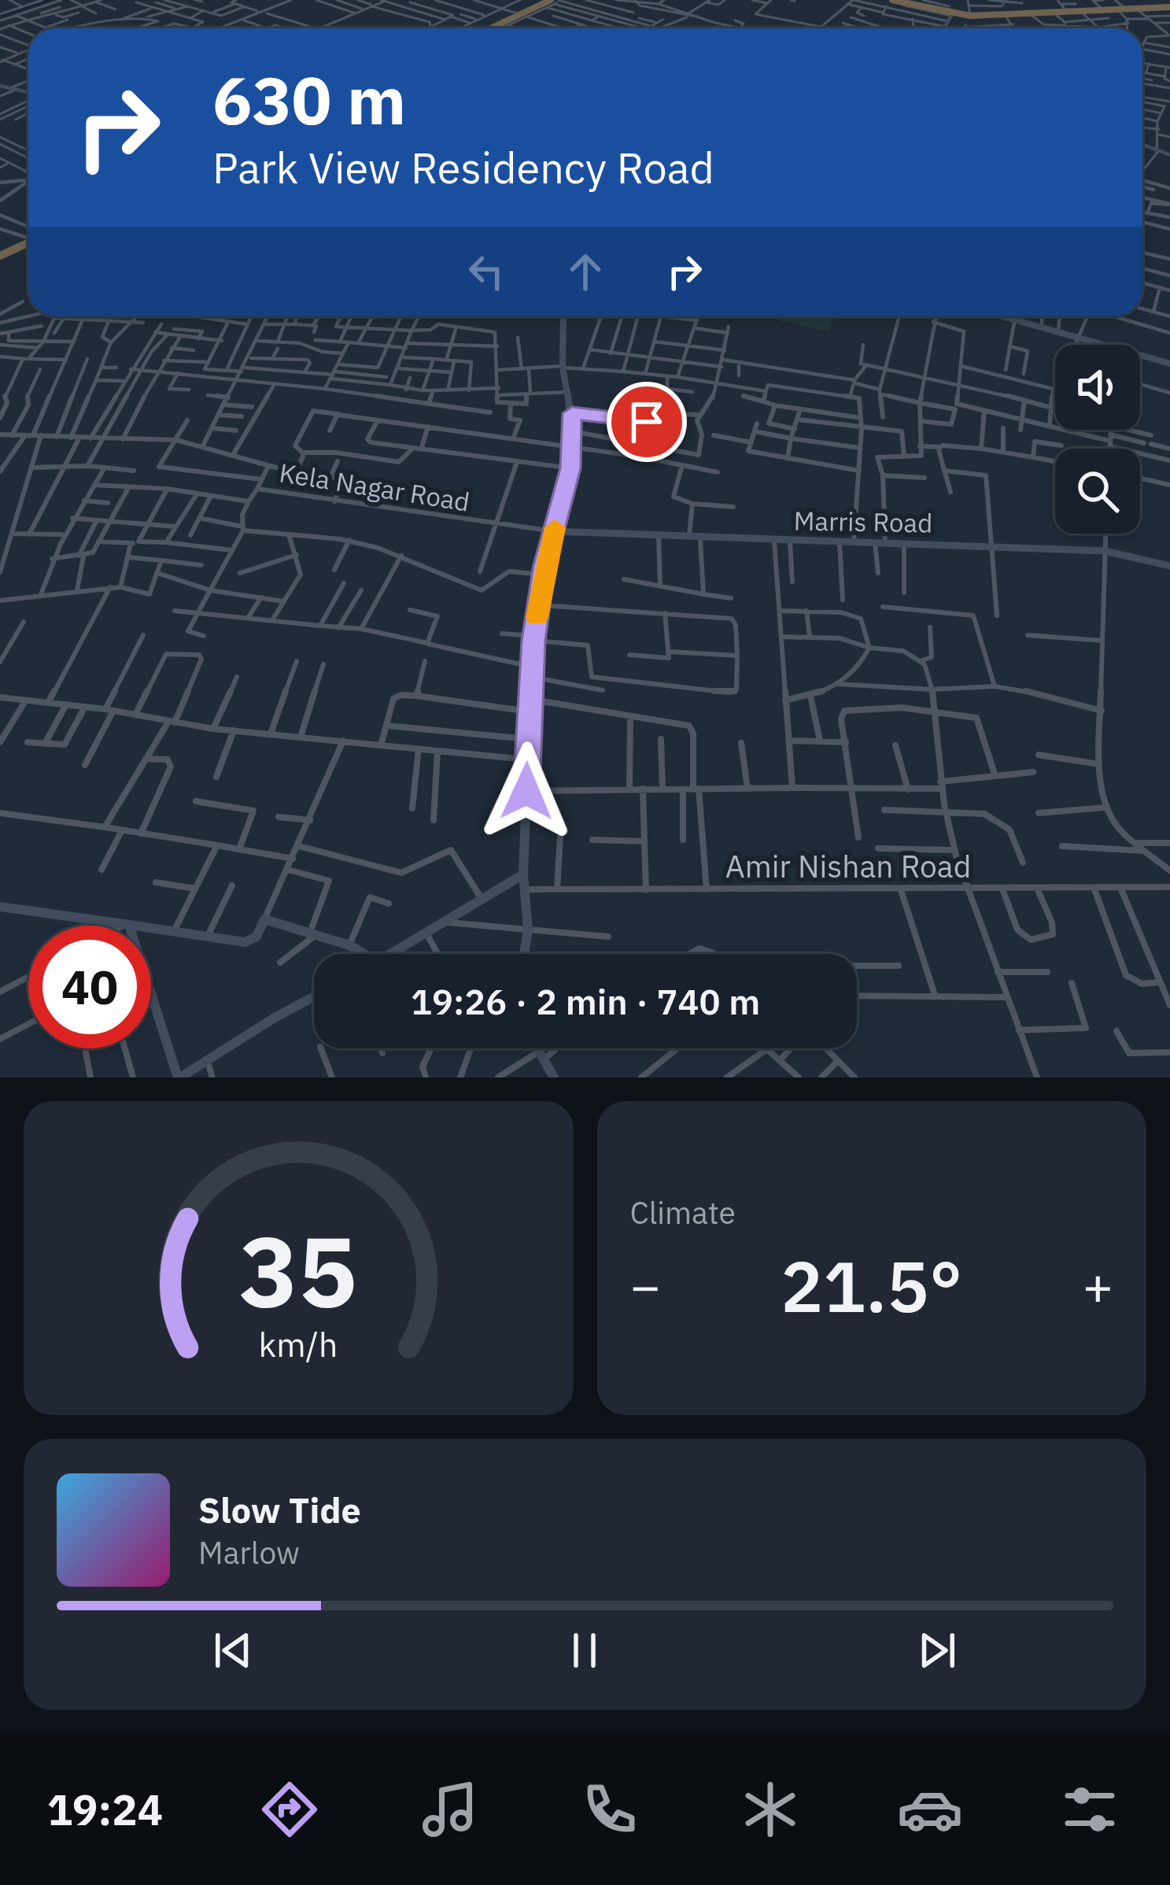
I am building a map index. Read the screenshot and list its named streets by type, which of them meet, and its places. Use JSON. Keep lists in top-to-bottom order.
{
  "streets": {
    "street": ["Kela Nagar Road", "Marris Road", "Amir Nishan Road"]
  },
  "crossings": [
    ["Kela Nagar Road", "Marris Road"]
  ],
  "page": {
    "turn": ["630 m", "Park View Residency Road"],
    "limit": "40",
    "trip": "19:26 · 2 min · 740 m",
    "tile": "Climate",
    "heat": ["−", "21.5°", "+"],
    "song": ["Slow Tide", "Marlow"],
    "tabs": "19:24",
    "gauge": ["35", "km/h"]
  }
}
